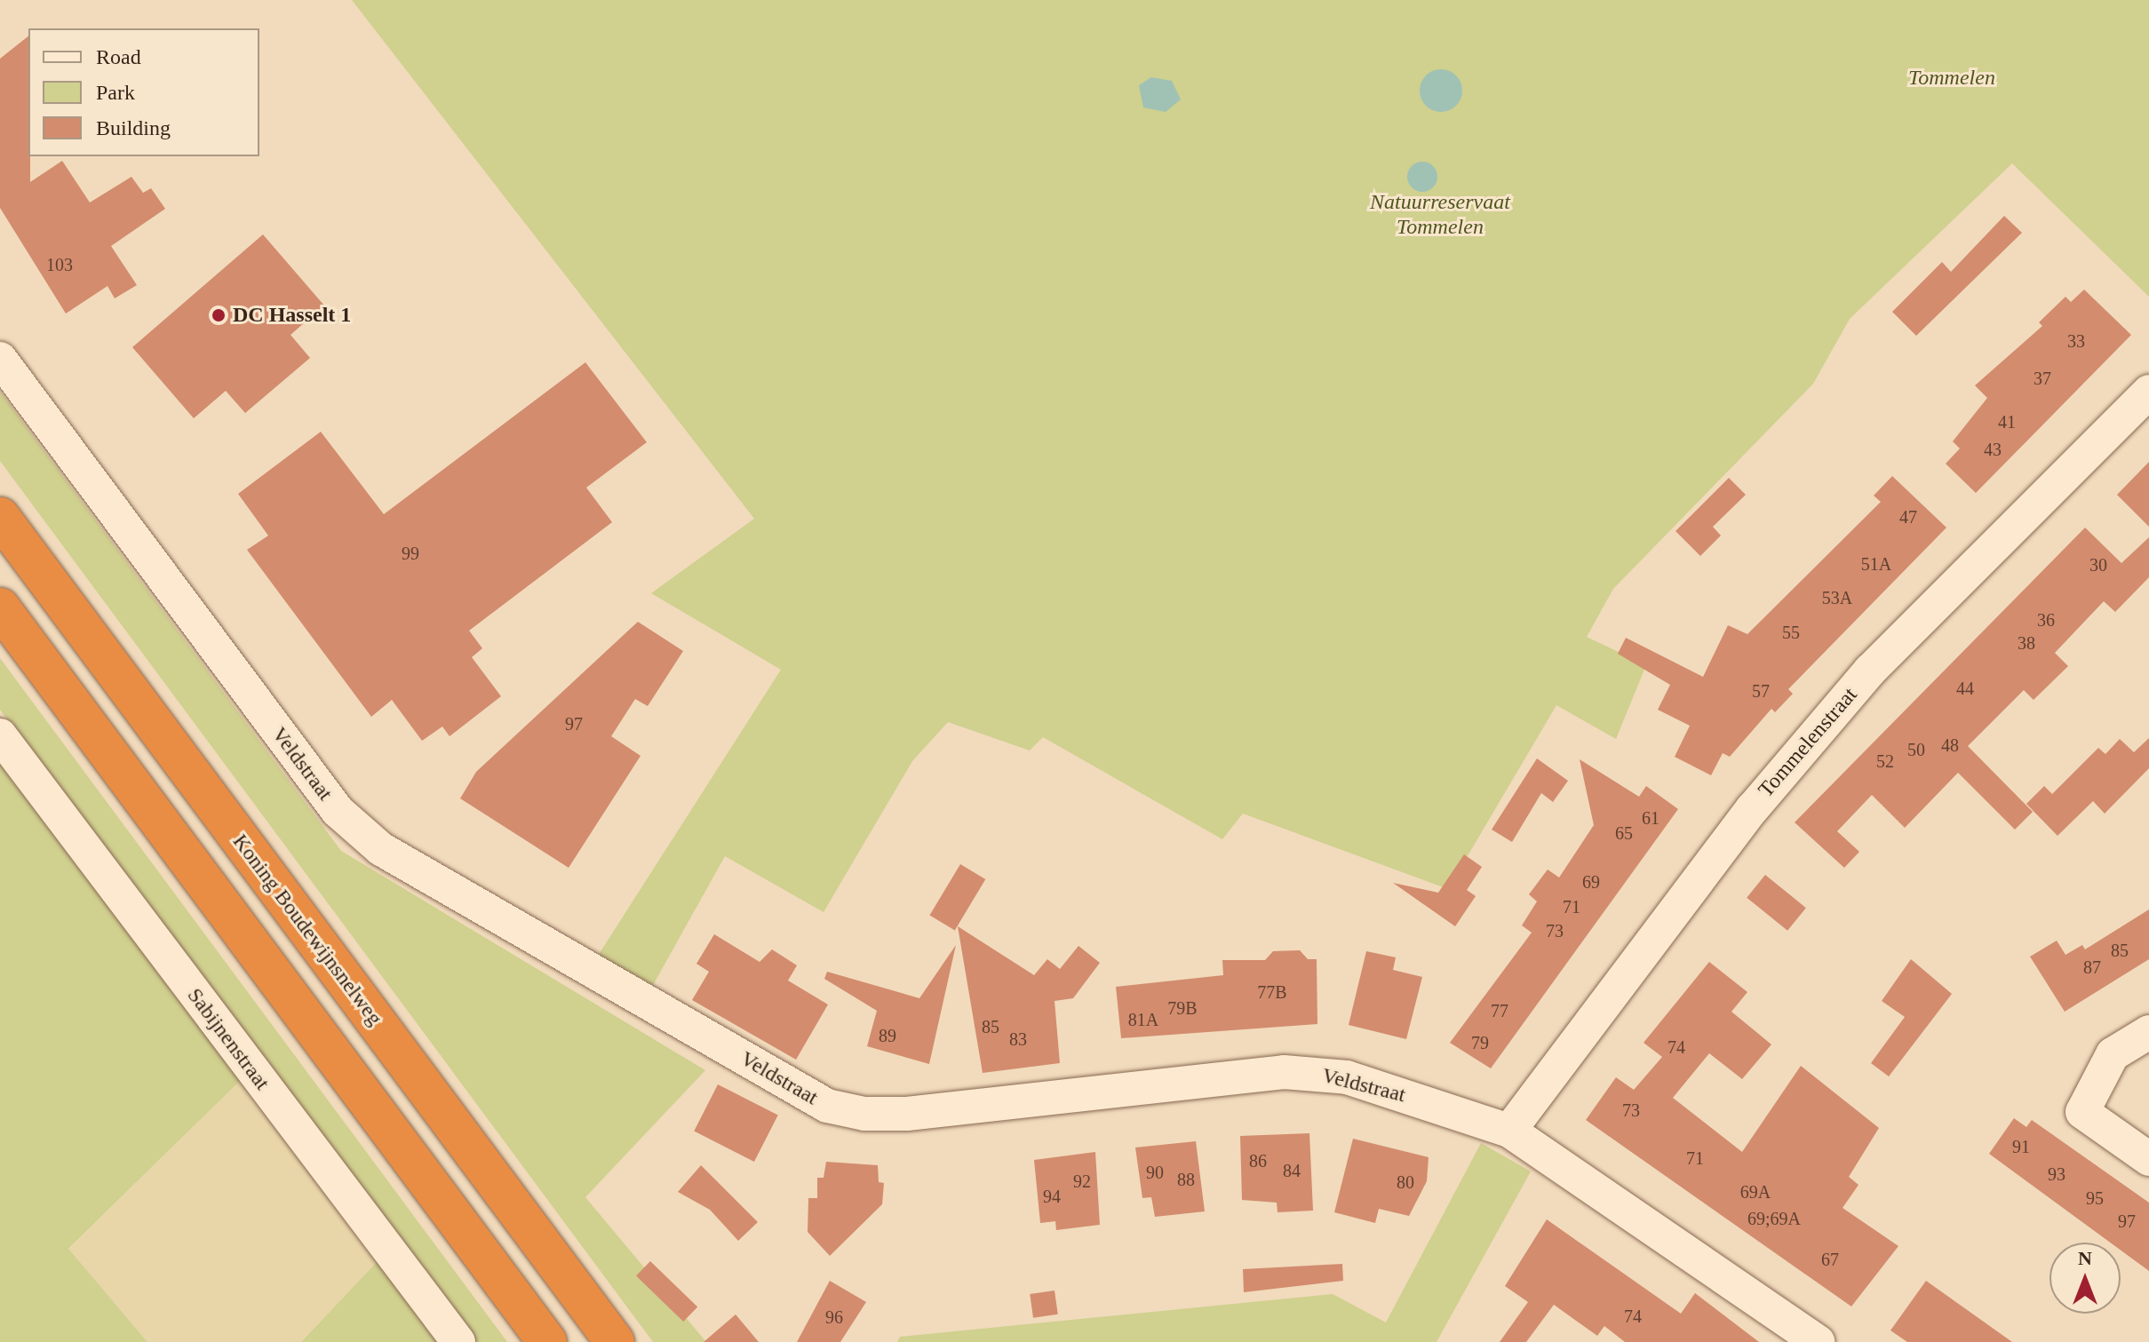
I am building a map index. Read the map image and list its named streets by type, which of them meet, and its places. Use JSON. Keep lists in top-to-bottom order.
{
  "streets": {
    "highway": ["Koning Boudewijnsnelweg"],
    "street": ["Tommelenstraat", "Veldstraat", "Sabijnenstraat"]
  },
  "crossings": [
    ["Tommelenstraat", "Veldstraat"]
  ],
  "parks": ["Tommelen", "Natuurreservaat Tommelen"],
  "places": ["DC Hasselt 1"],
  "house_numbers": [
    "103",
    "33",
    "37",
    "41",
    "43",
    "47",
    "99",
    "51A",
    "30",
    "53A",
    "36",
    "55",
    "38",
    "44",
    "57",
    "97",
    "48",
    "50",
    "52",
    "61",
    "65",
    "69",
    "71",
    "73",
    "85",
    "87",
    "77B",
    "79B",
    "77",
    "81A",
    "85",
    "89",
    "83",
    "79",
    "74",
    "73",
    "91",
    "71",
    "86",
    "84",
    "90",
    "93",
    "88",
    "92",
    "80",
    "69A",
    "94",
    "95",
    "69;69A",
    "97",
    "67",
    "74",
    "96"
  ],
  "legend": ["Road", "Park", "Building"],
  "north": "top"
}
